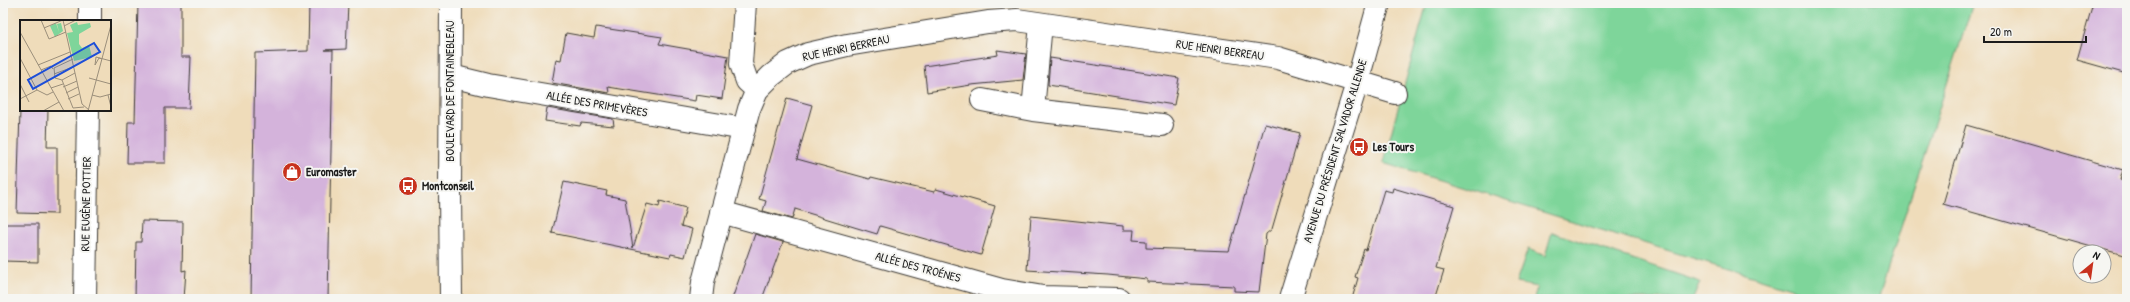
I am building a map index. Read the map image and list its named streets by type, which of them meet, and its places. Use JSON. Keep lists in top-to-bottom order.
{
  "streets": {
    "street": [
      "RUE HENRI BERREAU",
      "BOULEVARD DE FONTAINEBLEAU",
      "ALLÉE DES PRIMEVÈRES",
      "AVENUE DU PRÉSIDENT SALVADOR ALLENDE",
      "RUE EUGÈNE POTTIER",
      "ALLÉE DES TROÉNES"
    ]
  },
  "crossings": [
    ["RUE HENRI BERREAU", "AVENUE DU PRÉSIDENT SALVADOR ALLENDE"],
    ["BOULEVARD DE FONTAINEBLEAU", "ALLÉE DES PRIMEVÈRES"]
  ],
  "places": {
    "bus stop": ["Les Tours", "Montconseil"],
    "shop": ["Euromaster"]
  },
  "scale_bar": "20 m",
  "north": "top right"
}
